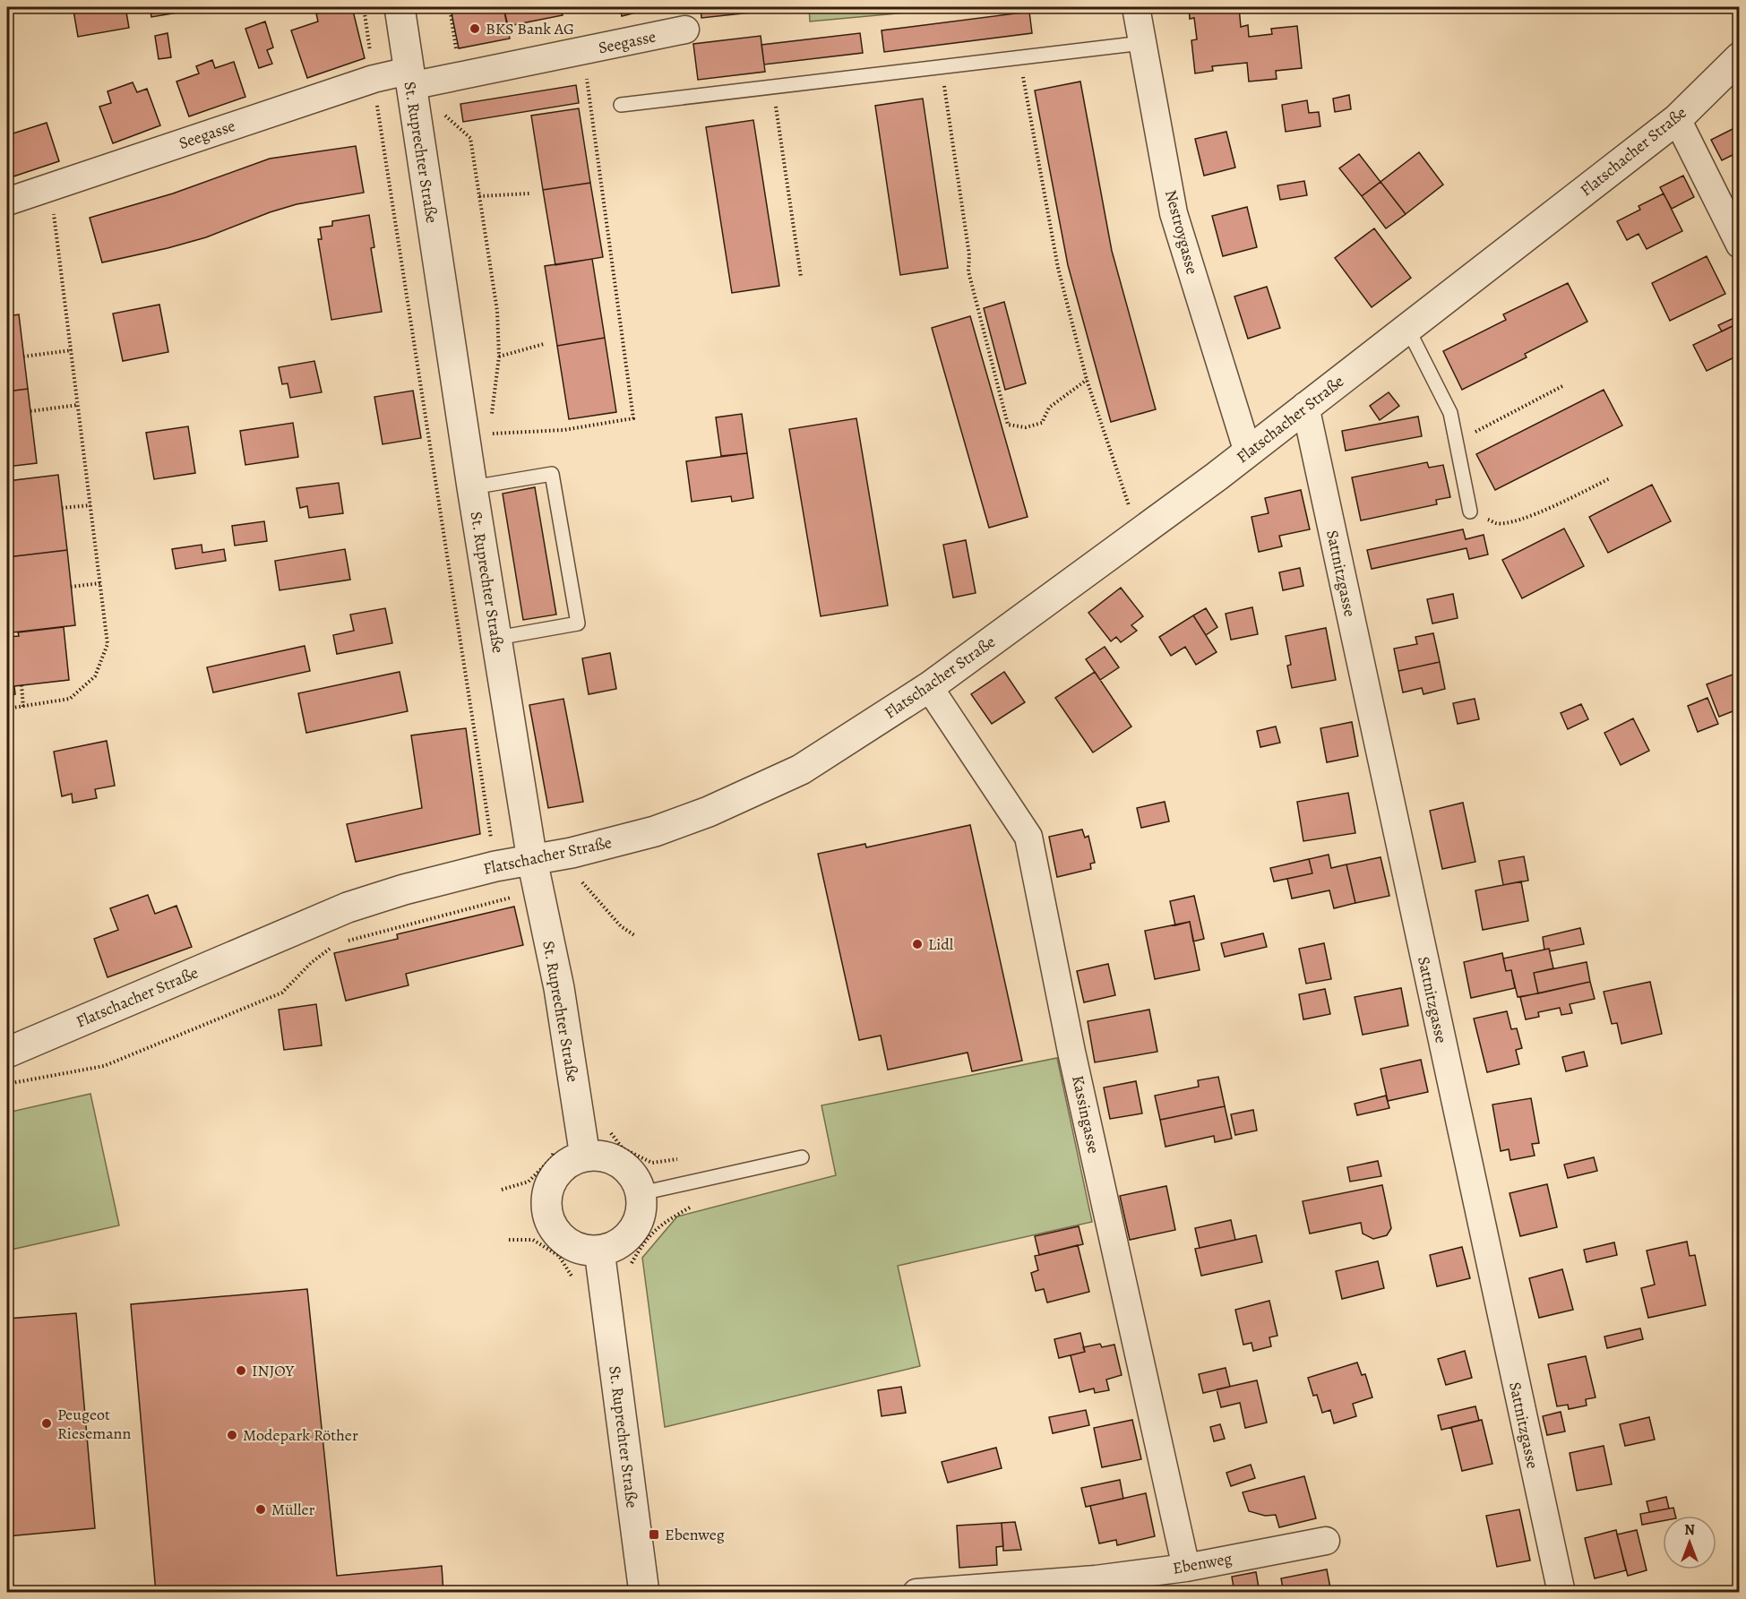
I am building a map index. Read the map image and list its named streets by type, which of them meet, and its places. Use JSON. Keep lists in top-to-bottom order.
{
  "streets": {
    "street": [
      "Seegasse",
      "Flatschacher Straße",
      "St. Ruprechter Straße",
      "Nestroygasse",
      "Sattnitzgasse",
      "Kassingasse",
      "Ebenweg"
    ]
  },
  "crossings": [
    ["Seegasse", "St. Ruprechter Straße"],
    ["Flatschacher Straße", "St. Ruprechter Straße"],
    ["Flatschacher Straße", "Nestroygasse"],
    ["Flatschacher Straße", "Sattnitzgasse"],
    ["Flatschacher Straße", "Kassingasse"],
    ["Kassingasse", "Ebenweg"]
  ],
  "places": {
    "other": [
      "BKS Bank AG",
      "Lidl",
      "INJOY",
      "Peugeot Riesemann",
      "Modepark Röther",
      "Müller"
    ],
    "transit": ["Ebenweg"]
  },
  "north": "top"
}
